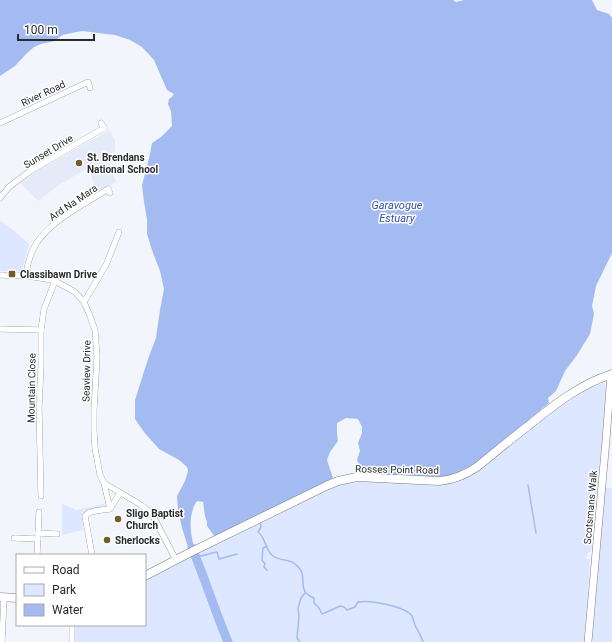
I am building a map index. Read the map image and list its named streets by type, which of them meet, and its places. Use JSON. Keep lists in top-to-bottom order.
{
  "streets": {
    "main road": ["Rosses Point Road"],
    "street": [
      "River Road",
      "Sunset Drive",
      "Ard Na Mara",
      "Seaview Drive",
      "Mountain Close",
      "Scotsmans Walk"
    ]
  },
  "crossings": [
    ["Ard Na Mara", "Seaview Drive"],
    ["Seaview Drive", "Mountain Close"],
    ["Rosses Point Road", "Scotsmans Walk"]
  ],
  "water": ["Garavogue Estuary"],
  "places": {
    "other": ["St. Brendans National School", "Sligo Baptist Church", "Sherlocks"],
    "transit": ["Classibawn Drive"]
  },
  "legend": ["Road", "Park", "Water"],
  "scale_bar": "100 m"
}
